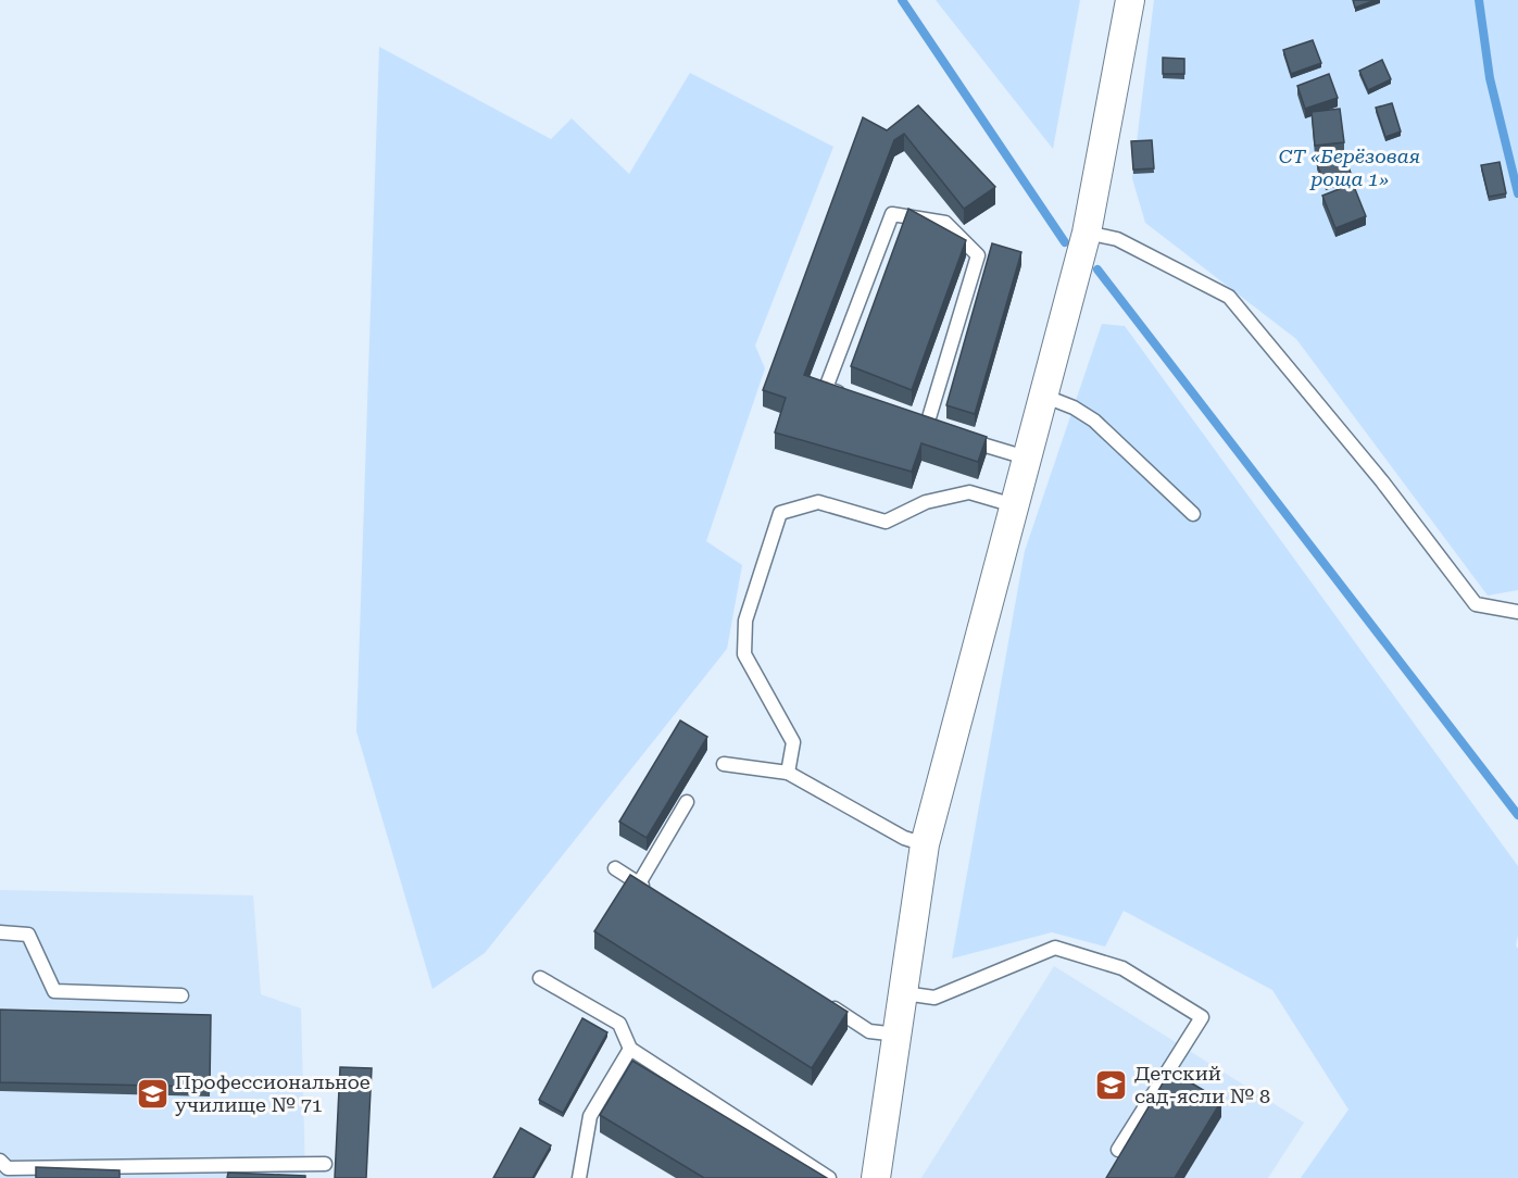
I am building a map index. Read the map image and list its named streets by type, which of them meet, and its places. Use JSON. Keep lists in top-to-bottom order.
{
  "parks": ["СТ «Берёзовая роща 1»"],
  "places": {
    "school or university": ["Детский сад-ясли № 8", "Профессиональное училище № 71"]
  }
}
